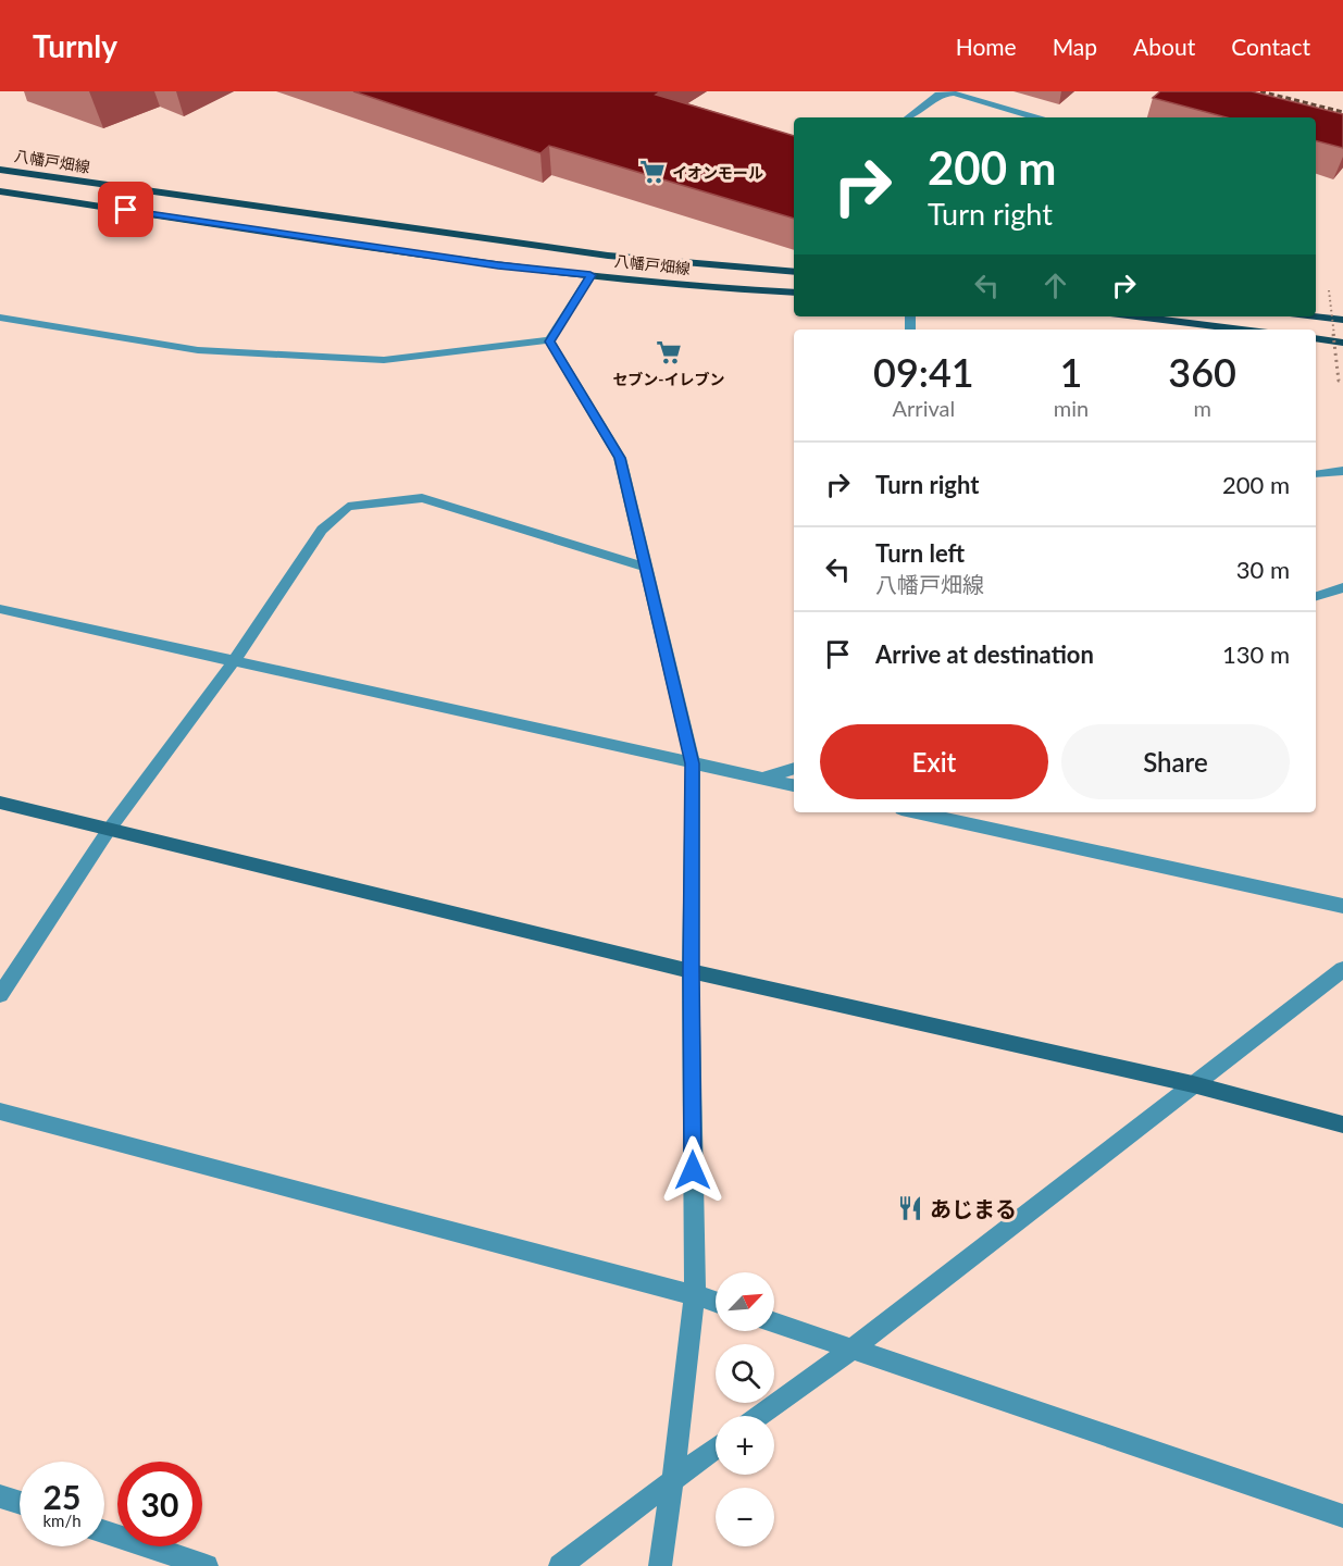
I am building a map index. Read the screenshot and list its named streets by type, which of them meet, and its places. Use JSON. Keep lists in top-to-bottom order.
{
  "streets": {
    "main road": ["八幡戸畑線"]
  },
  "places": {
    "supermarket": ["イオンモール", "セブン-イレブン"],
    "restaurant": ["あじまる"]
  },
  "north": "top right",
  "page": {
    "header": "Turnly",
    "nav": [
      "Home",
      "Map",
      "About",
      "Contact"
    ],
    "turn": ["200 m", "Turn right"],
    "eta": [
      "09:41",
      "Arrival",
      "1",
      "min",
      "360",
      "m"
    ],
    "list": [
      {
        "name": "Turn right",
        "value": "200 m"
      },
      {
        "name": "Turn left",
        "note": "八幡戸畑線",
        "value": "30 m"
      },
      {
        "name": "Arrive at destination",
        "value": "130 m"
      }
    ],
    "buttons": ["Exit", "Share"],
    "map_buttons": ["+", "−"],
    "speed": "25 km/h",
    "limit": "30"
  }
}
